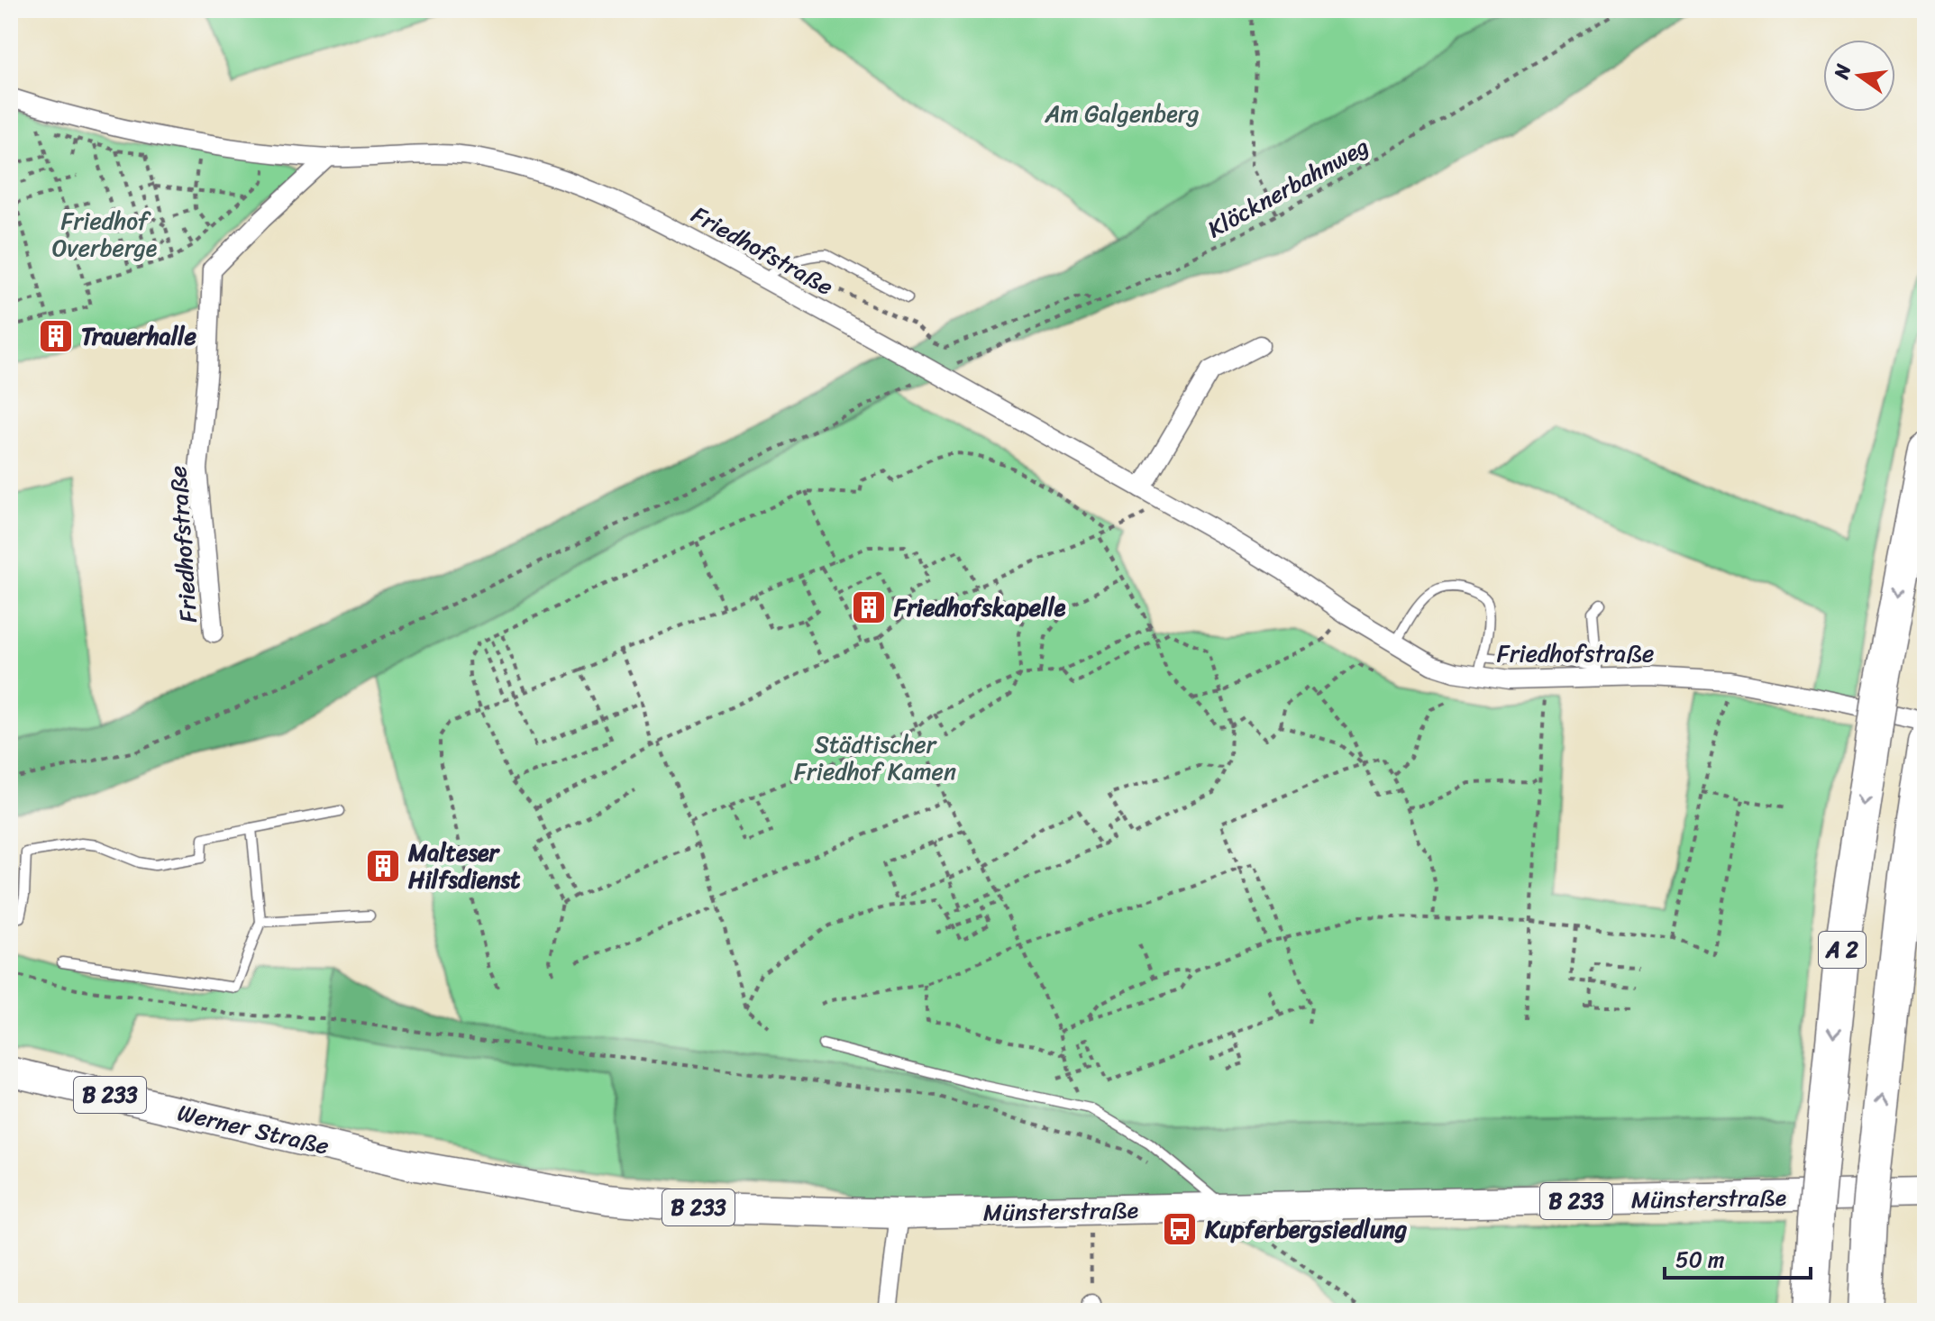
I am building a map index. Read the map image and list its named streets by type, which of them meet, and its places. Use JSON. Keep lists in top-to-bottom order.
{
  "streets": {
    "highway": ["A 2"],
    "main road": ["B 233", "Werner Straße", "Münsterstraße"],
    "street": ["Friedhofstraße"],
    "path": ["Klöcknerbahnweg"]
  },
  "crossings": [
    ["Klöcknerbahnweg", "Friedhofstraße"],
    ["Werner Straße", "Münsterstraße"]
  ],
  "parks": ["Am Galgenberg", "Friedhof Overberge", "Städtischer Friedhof Kamen"],
  "places": {
    "building": ["Trauerhalle", "Friedhofskapelle", "Malteser Hilfsdienst"],
    "bus stop": ["Kupferbergsiedlung"]
  },
  "scale_bar": "50 m",
  "north": "left"
}
